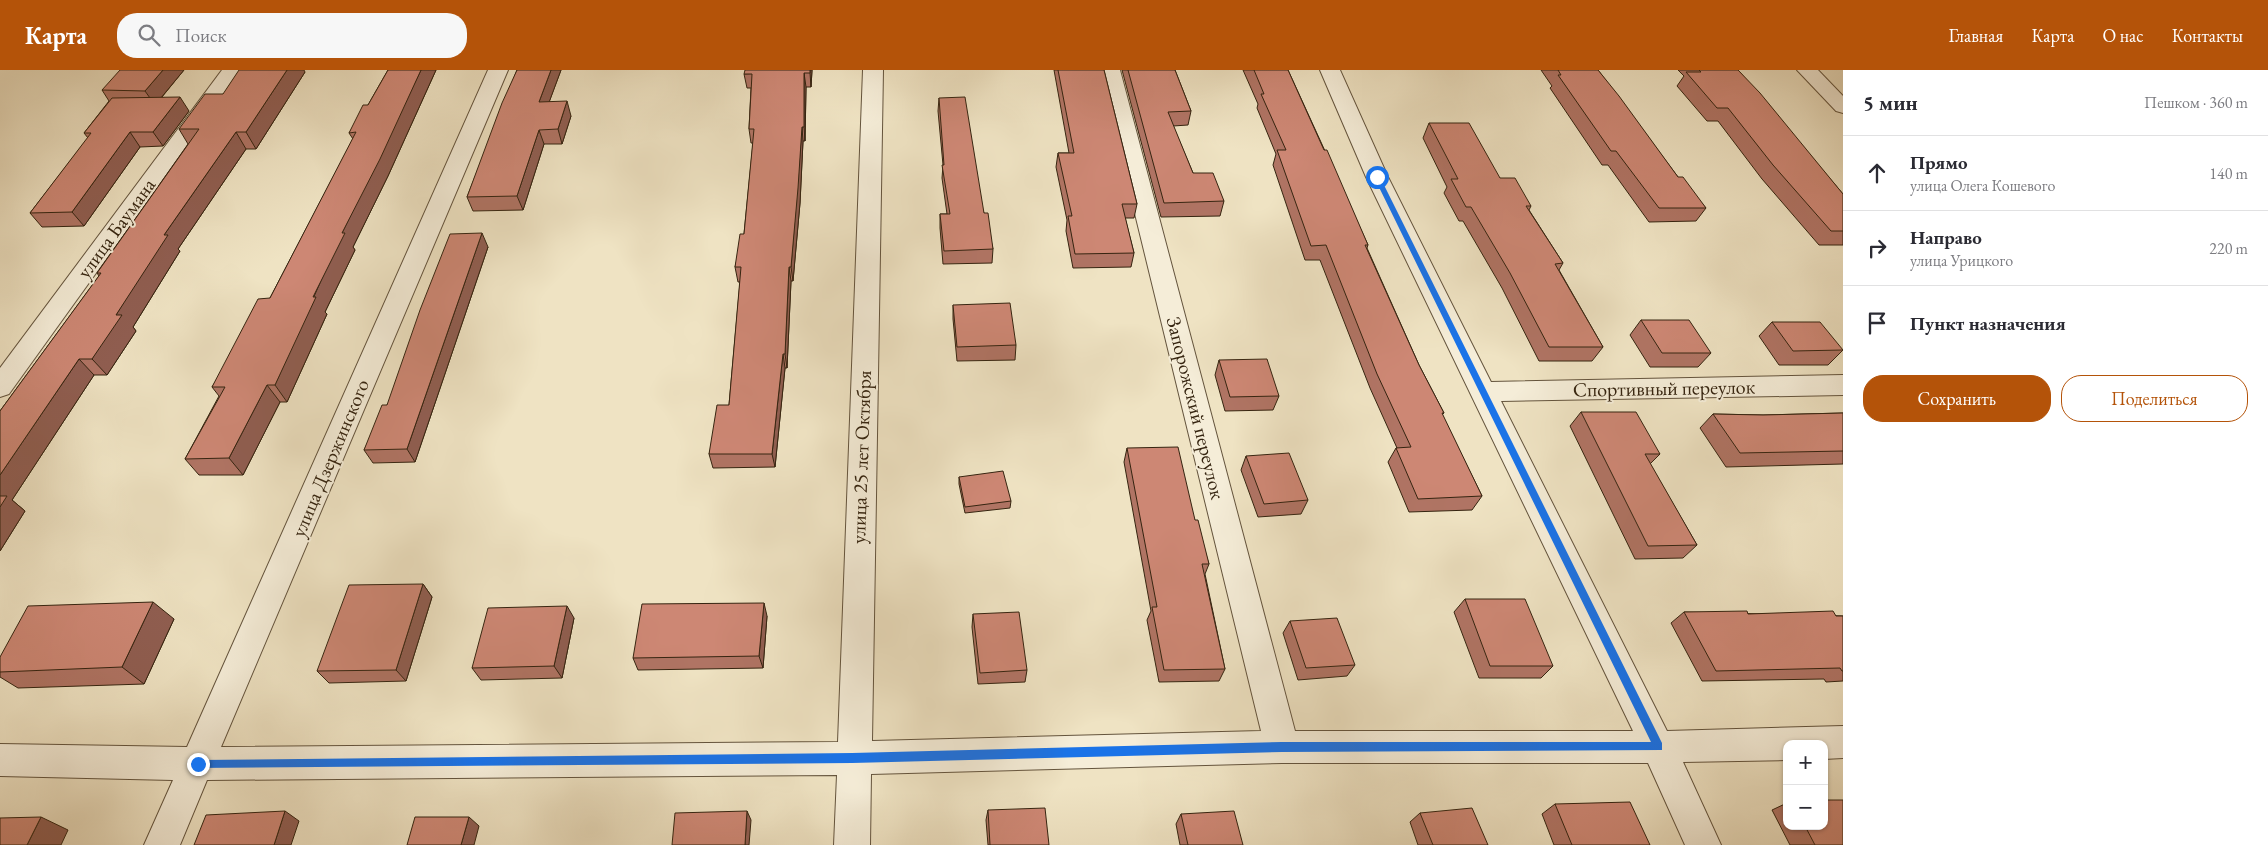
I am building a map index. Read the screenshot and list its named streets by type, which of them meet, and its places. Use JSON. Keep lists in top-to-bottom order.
{
  "streets": {
    "street": [
      "улица Баумана",
      "Спортивный переулок",
      "Запорожский переулок",
      "улица 25 лет Октября",
      "улица Дзержинского"
    ]
  },
  "page": {
    "header": "Карта",
    "search": "Поиск",
    "nav": [
      "Главная",
      "Карта",
      "О нас",
      "Контакты"
    ],
    "heading": ["5 мин", "Пешком · 360 m"],
    "list": [
      ["Прямо", "улица Олега Кошевого", "140 m"],
      ["Направо", "улица Урицкого", "220 m"],
      "Пункт назначения"
    ],
    "buttons": ["Сохранить", "Поделиться"],
    "map_buttons": ["+", "−"]
  }
}
